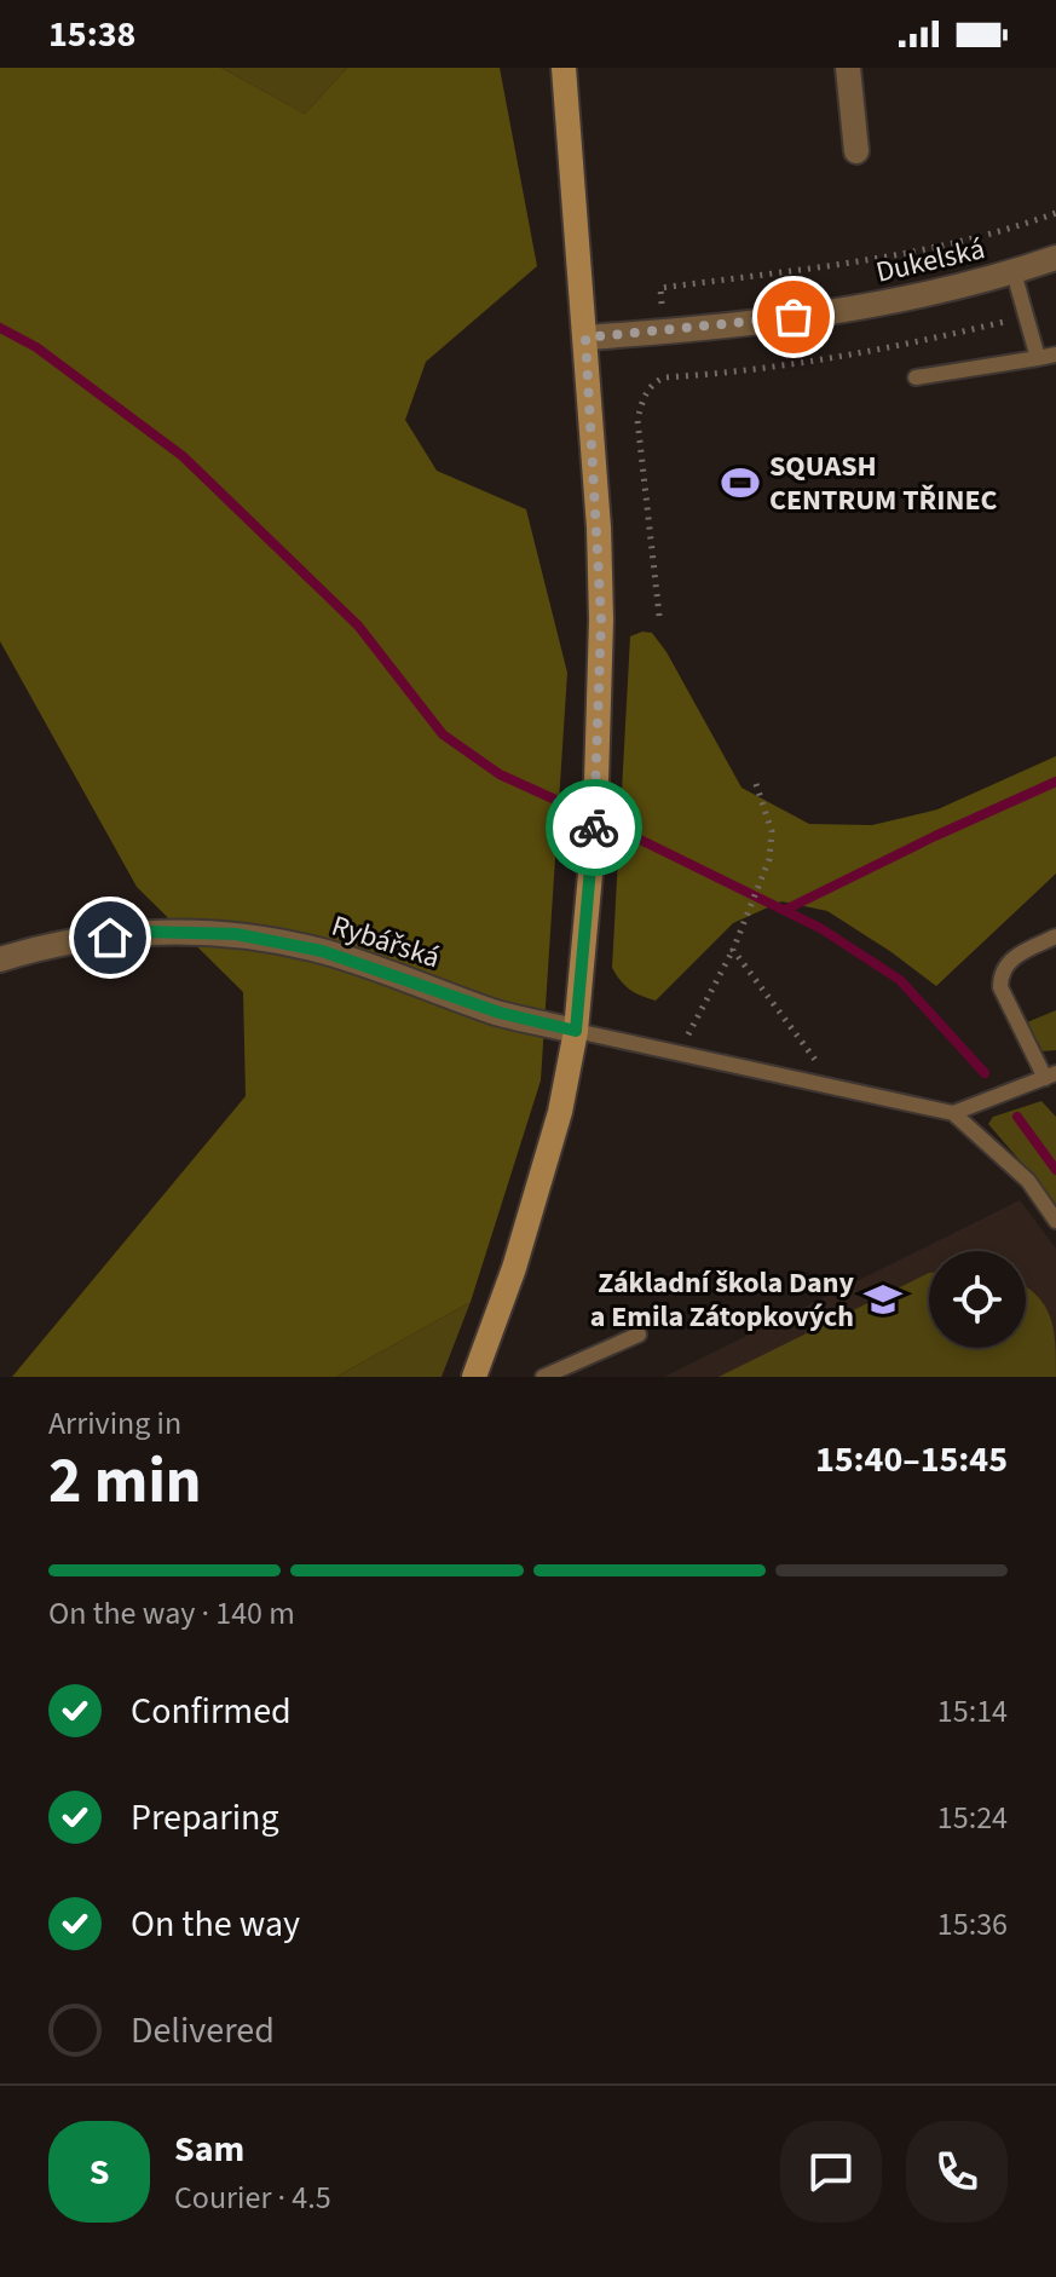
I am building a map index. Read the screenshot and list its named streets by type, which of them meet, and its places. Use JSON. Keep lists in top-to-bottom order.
{
  "streets": {
    "street": ["Dukelská", "Rybářská"]
  },
  "places": {
    "sports": ["SQUASH CENTRUM TŘINEC"],
    "school or university": ["Základní škola Dany a Emila Zátopkových"]
  },
  "page": {
    "status": "15:38",
    "heading": ["2 min", "Arriving in", "15:40–15:45"],
    "panel": ["Sam", "Courier · 4.5"],
    "bar": "On the way · 140 m",
    "list": [
      ["Confirmed", "15:14"],
      ["Preparing", "15:24"],
      ["On the way", "15:36"],
      "Delivered"
    ],
    "round": "S"
  }
}
